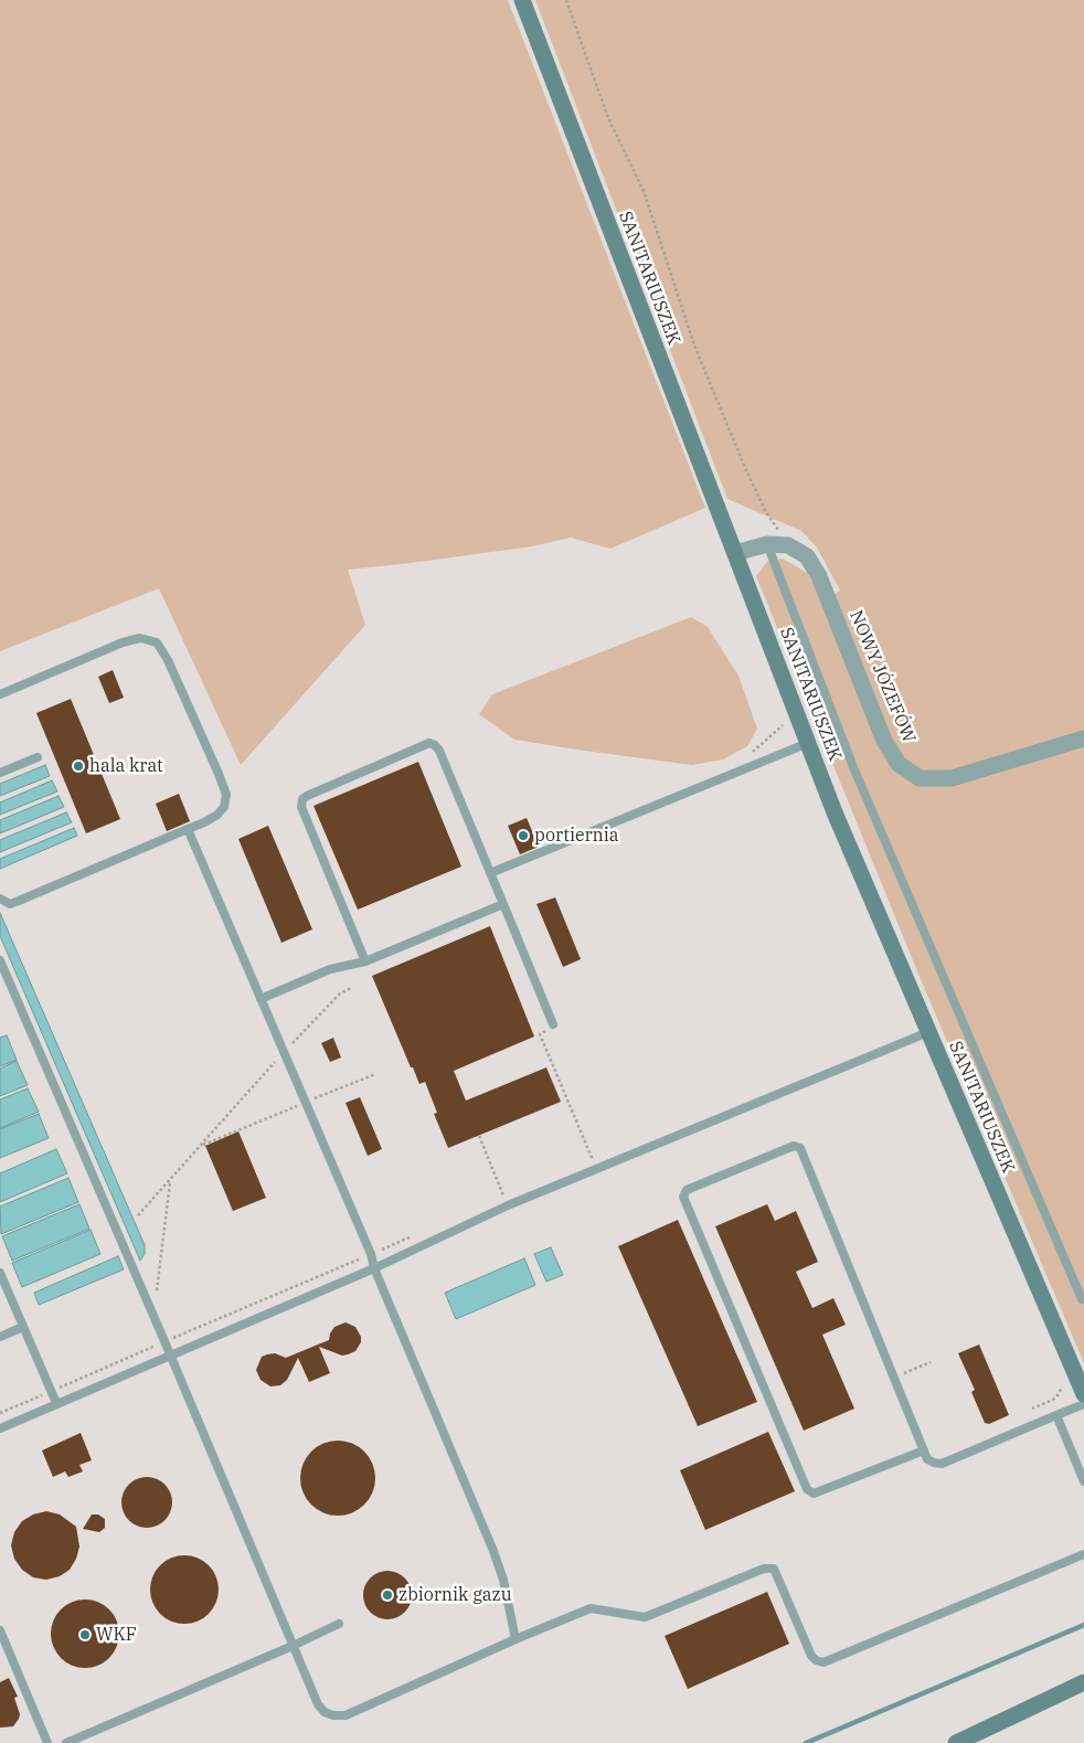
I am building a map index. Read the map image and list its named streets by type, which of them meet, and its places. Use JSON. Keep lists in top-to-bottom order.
{
  "streets": {
    "street": ["SANITARIUSZEK", "NOWY JÓZEFÓW"]
  },
  "places": [
    "hala krat",
    "portiernia",
    "zbiornik gazu",
    "WKF"
  ]
}
